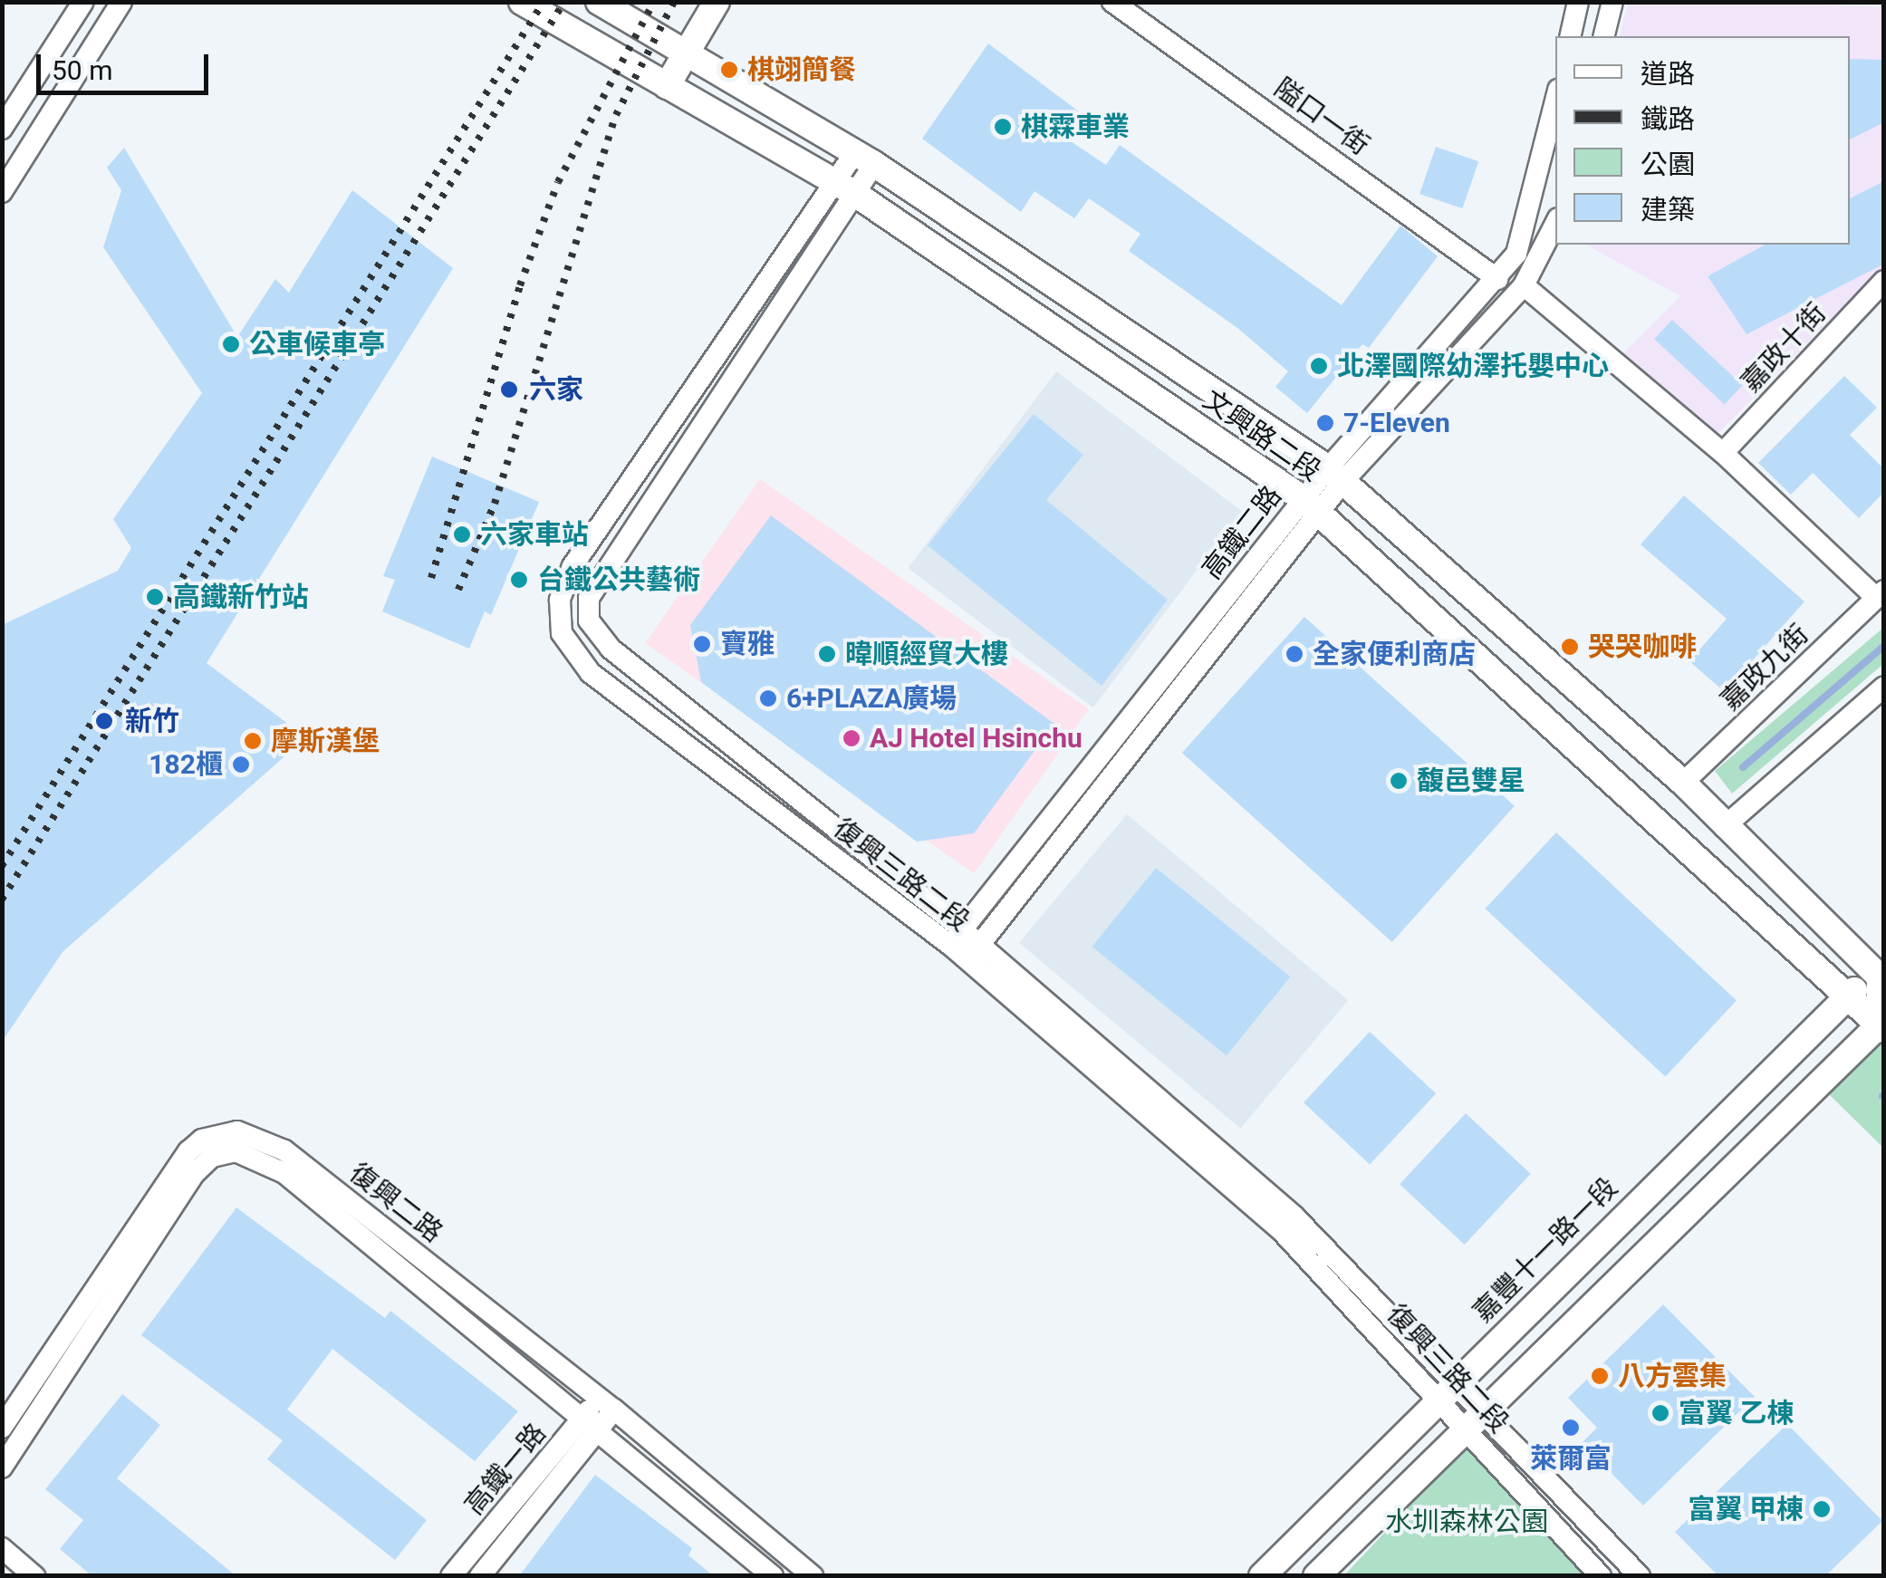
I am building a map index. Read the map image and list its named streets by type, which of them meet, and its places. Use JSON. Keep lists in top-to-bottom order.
{
  "streets": {
    "street": [
      "隘口一街",
      "嘉政十街",
      "文興路二段",
      "高鐵二路",
      "嘉政九街",
      "復興三路二段",
      "復興二路",
      "嘉豐十一路一段",
      "高鐵一路"
    ]
  },
  "crossings": [
    ["隘口一街", "高鐵二路"],
    ["文興路二段", "高鐵二路"],
    ["文興路二段", "嘉政九街"],
    ["文興路二段", "復興三路二段"],
    ["文興路二段", "嘉豐十一路一段"],
    ["高鐵二路", "復興三路二段"],
    ["復興三路二段", "嘉豐十一路一段"],
    ["復興二路", "高鐵一路"]
  ],
  "parks": ["水圳森林公園"],
  "places": [
    "棋翊簡餐",
    "棋霖車業",
    "公車候車亭",
    "北澤國際幼澤托嬰中心",
    "六家",
    "7-Eleven",
    "六家車站",
    "台鐵公共藝術",
    "高鐵新竹站",
    "寶雅",
    "哭哭咖啡",
    "暐順經貿大樓",
    "全家便利商店",
    "6+PLAZA廣場",
    "新竹",
    "AJ Hotel Hsinchu",
    "摩斯漢堡",
    "182櫃",
    "馥邑雙星",
    "八方雲集",
    "富翼 乙棟",
    "萊爾富",
    "富翼 甲棟"
  ],
  "legend": [
    "道路",
    "鐵路",
    "公園",
    "建築"
  ],
  "scale_bar": "50 m"
}
